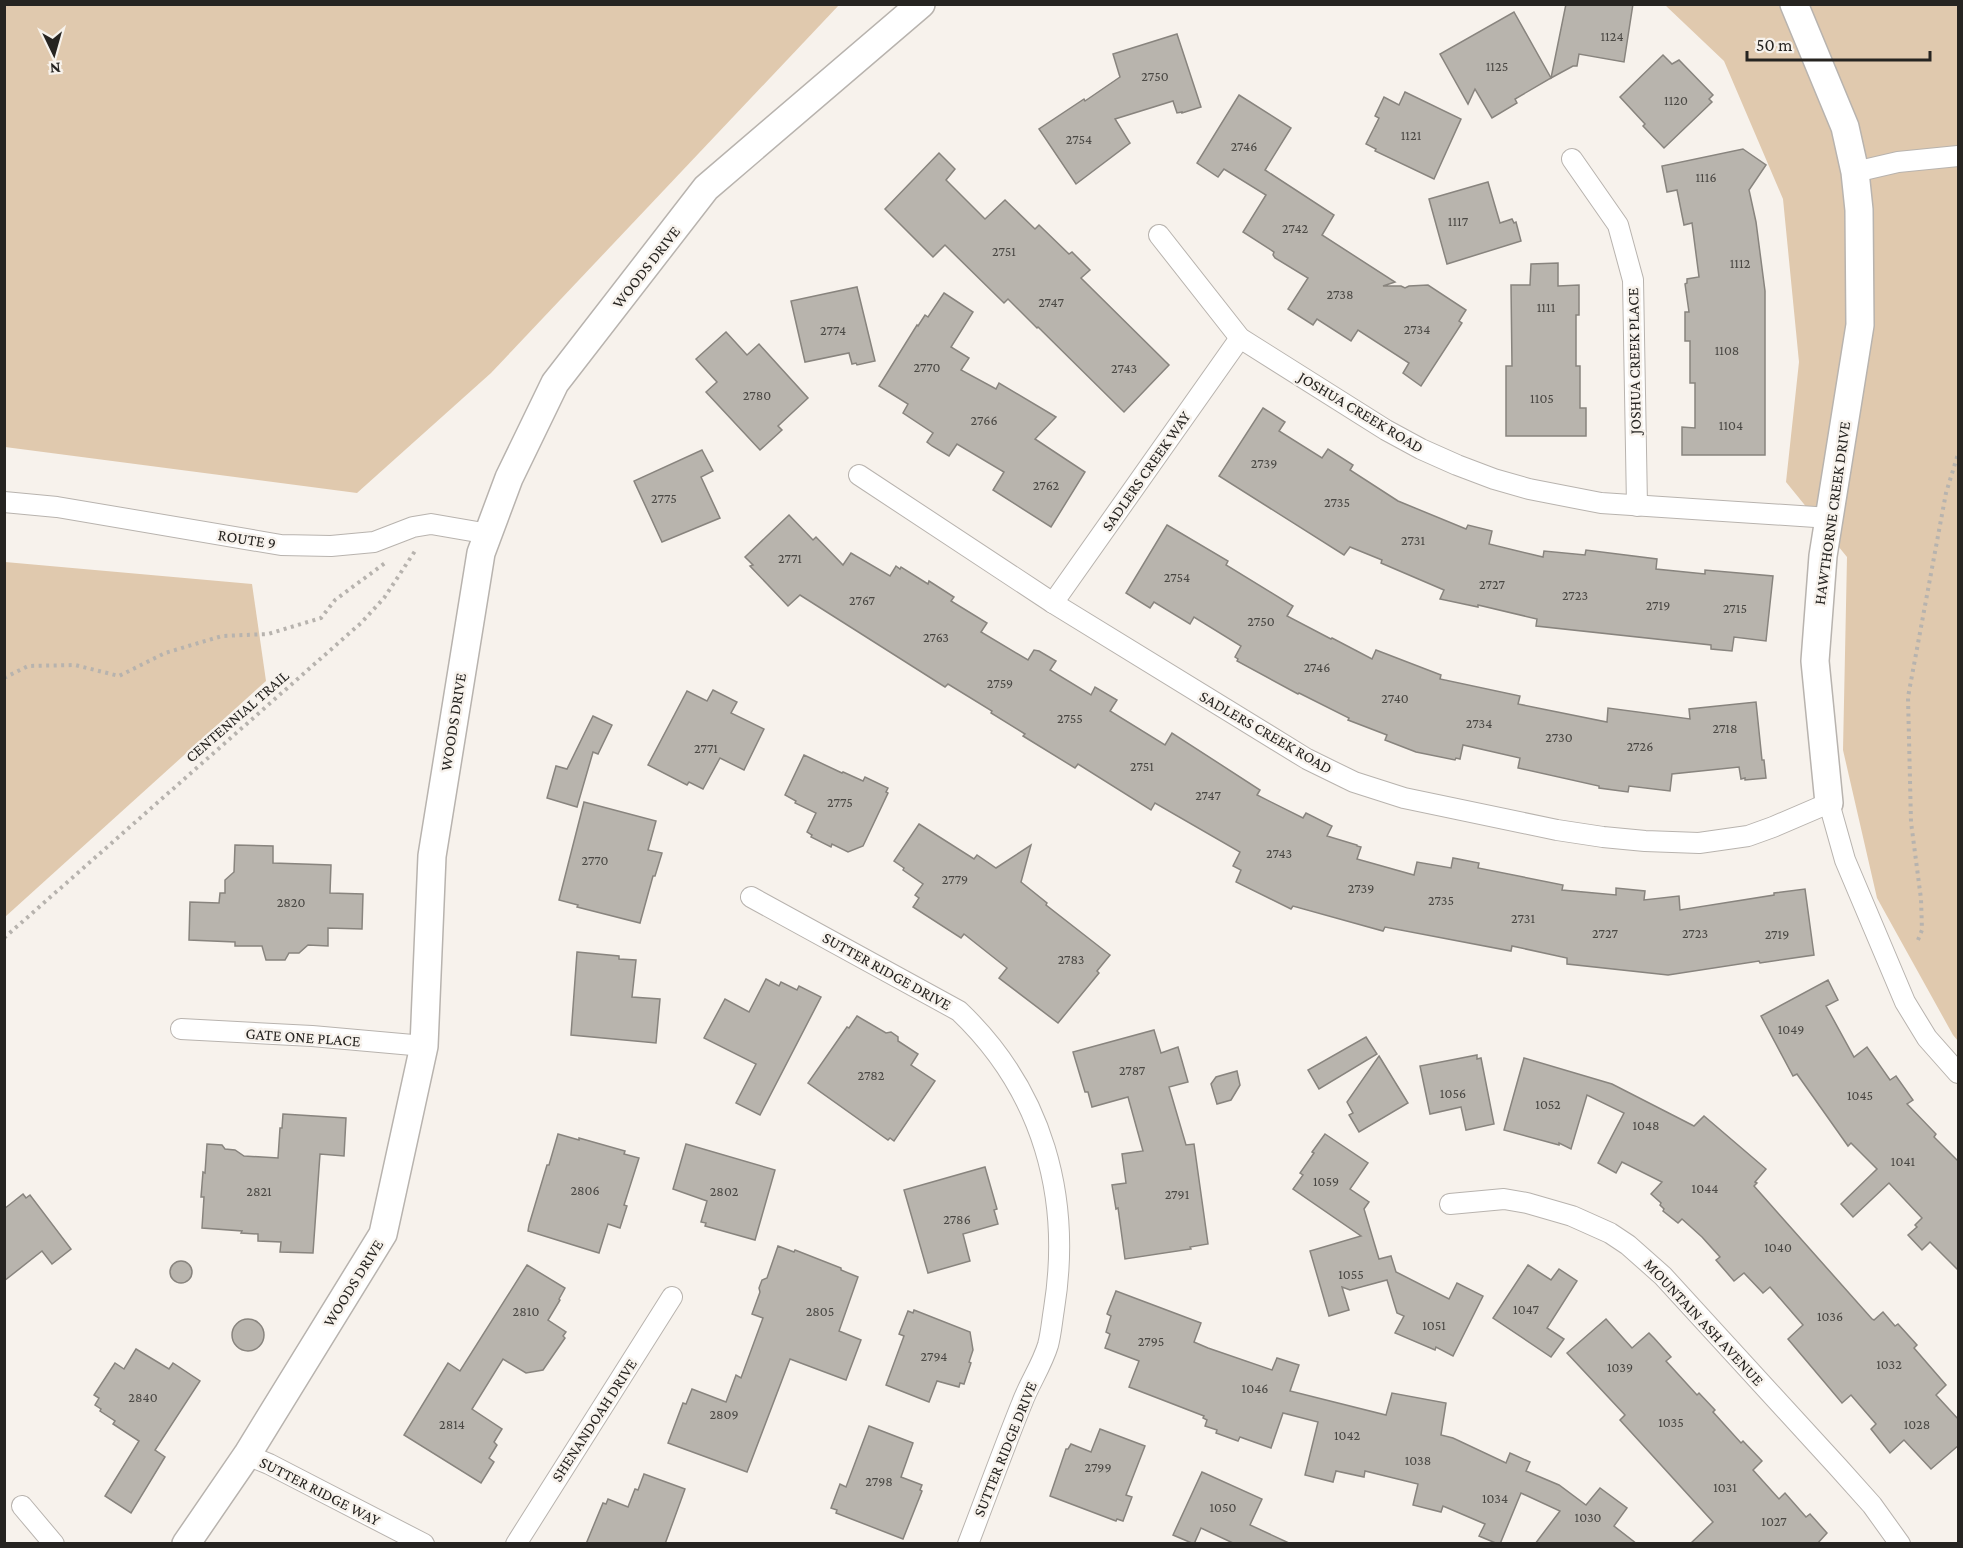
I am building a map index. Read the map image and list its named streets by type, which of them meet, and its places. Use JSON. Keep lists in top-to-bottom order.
{
  "streets": {
    "street": [
      "WOODS DRIVE",
      "JOSHUA CREEK PLACE",
      "JOSHUA CREEK ROAD",
      "SADLERS CREEK WAY",
      "HAWTHORNE CREEK DRIVE",
      "ROUTE 9",
      "SADLERS CREEK ROAD",
      "SUTTER RIDGE DRIVE",
      "GATE ONE PLACE",
      "MOUNTAIN ASH AVENUE",
      "SHENANDOAH DRIVE",
      "SUTTER RIDGE WAY"
    ],
    "path": ["CENTENNIAL TRAIL"]
  },
  "crossings": [
    ["WOODS DRIVE", "ROUTE 9"],
    ["WOODS DRIVE", "GATE ONE PLACE"],
    ["WOODS DRIVE", "SUTTER RIDGE WAY"],
    ["JOSHUA CREEK PLACE", "JOSHUA CREEK ROAD"],
    ["JOSHUA CREEK ROAD", "SADLERS CREEK WAY"],
    ["JOSHUA CREEK ROAD", "HAWTHORNE CREEK DRIVE"],
    ["SADLERS CREEK WAY", "SADLERS CREEK ROAD"],
    ["HAWTHORNE CREEK DRIVE", "SADLERS CREEK ROAD"]
  ],
  "house_numbers": [
    "1124",
    "1125",
    "2750",
    "1120",
    "1121",
    "2754",
    "2746",
    "1116",
    "1117",
    "2742",
    "2751",
    "1112",
    "2738",
    "2747",
    "1111",
    "2734",
    "2774",
    "1108",
    "2770",
    "2743",
    "2780",
    "1105",
    "2766",
    "1104",
    "2739",
    "2762",
    "2775",
    "2735",
    "2731",
    "2771",
    "2754",
    "2727",
    "2723",
    "2767",
    "2719",
    "2715",
    "2750",
    "2763",
    "2746",
    "2759",
    "2740",
    "2755",
    "2734",
    "2718",
    "2730",
    "2726",
    "2771",
    "2751",
    "2747",
    "2775",
    "2743",
    "2770",
    "2779",
    "2739",
    "2735",
    "2820",
    "2731",
    "2727",
    "2723",
    "2719",
    "2783",
    "1049",
    "2787",
    "2782",
    "1056",
    "1045",
    "1052",
    "1048",
    "1041",
    "1059",
    "1044",
    "2806",
    "2821",
    "2802",
    "2791",
    "2786",
    "1040",
    "1055",
    "1047",
    "2810",
    "2805",
    "1036",
    "1051",
    "2795",
    "2794",
    "1032",
    "1039",
    "1046",
    "2840",
    "2809",
    "1035",
    "2814",
    "1028",
    "1042",
    "1038",
    "2799",
    "2798",
    "1031",
    "1034",
    "1050",
    "1030",
    "1027"
  ],
  "scale_bar": "50 m",
  "north": "bottom"
}
